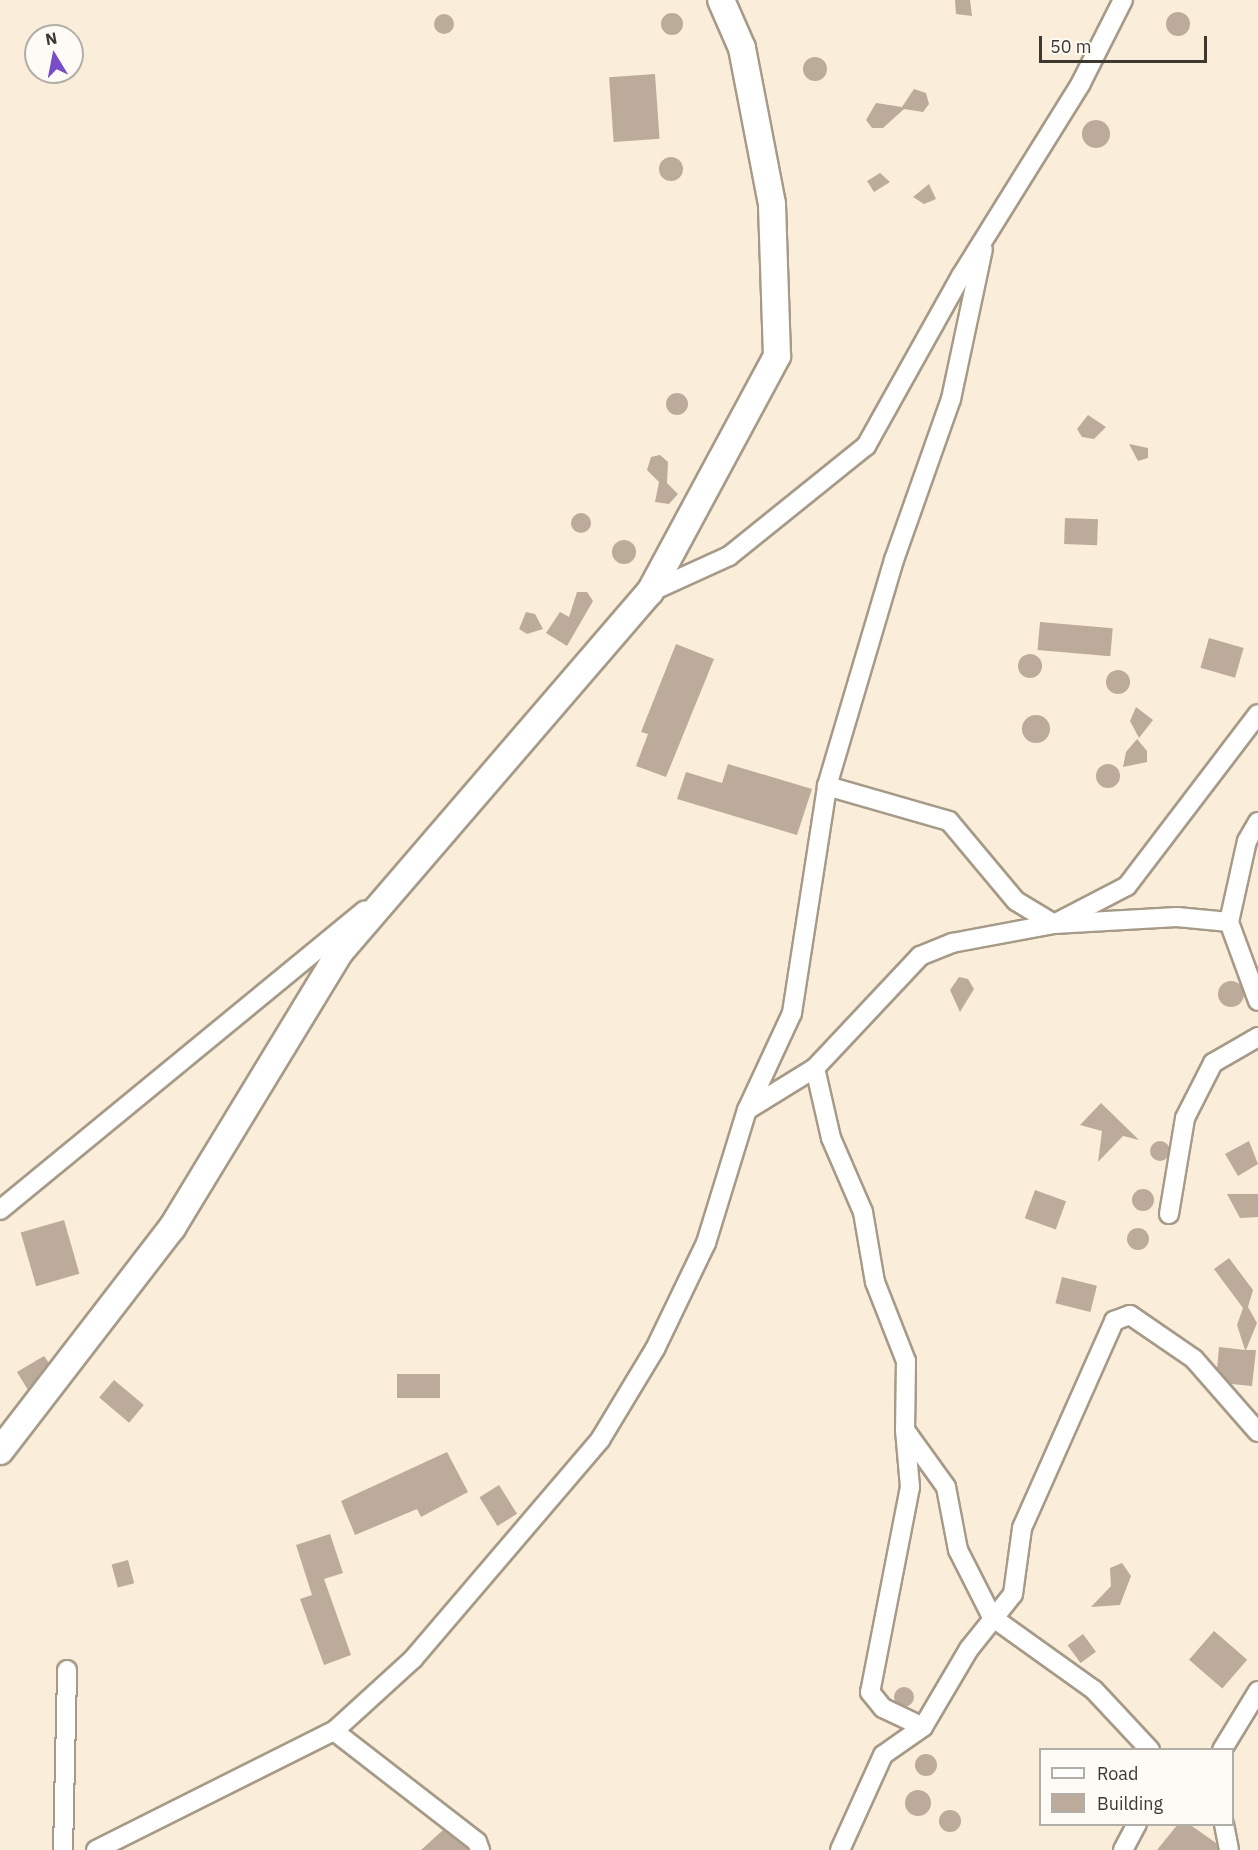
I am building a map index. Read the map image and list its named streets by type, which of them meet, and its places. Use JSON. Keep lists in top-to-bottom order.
{
  "legend": ["Road", "Building"],
  "scale_bar": "50 m",
  "north": "top"
}
